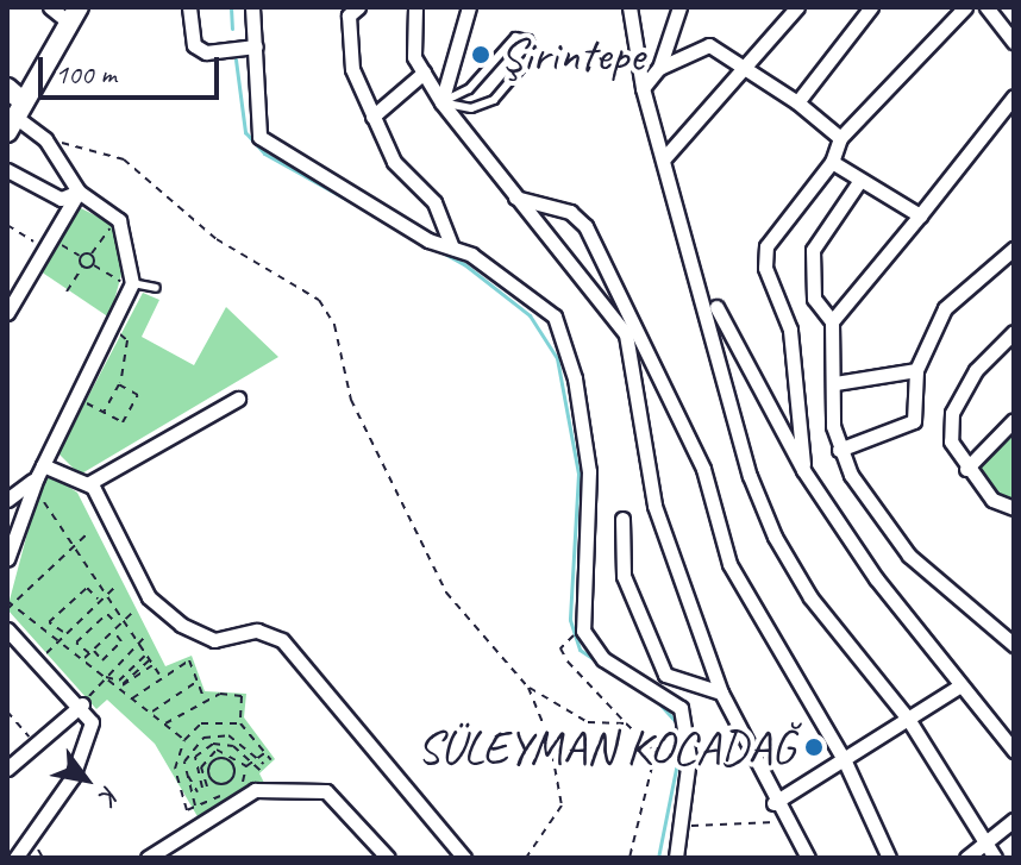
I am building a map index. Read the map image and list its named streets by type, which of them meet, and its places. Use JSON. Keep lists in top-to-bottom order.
{
  "places": ["Şirintepe", "SÜLEYMAN KOCADAĞ"],
  "scale_bar": "100 m",
  "north": "bottom right"
}
